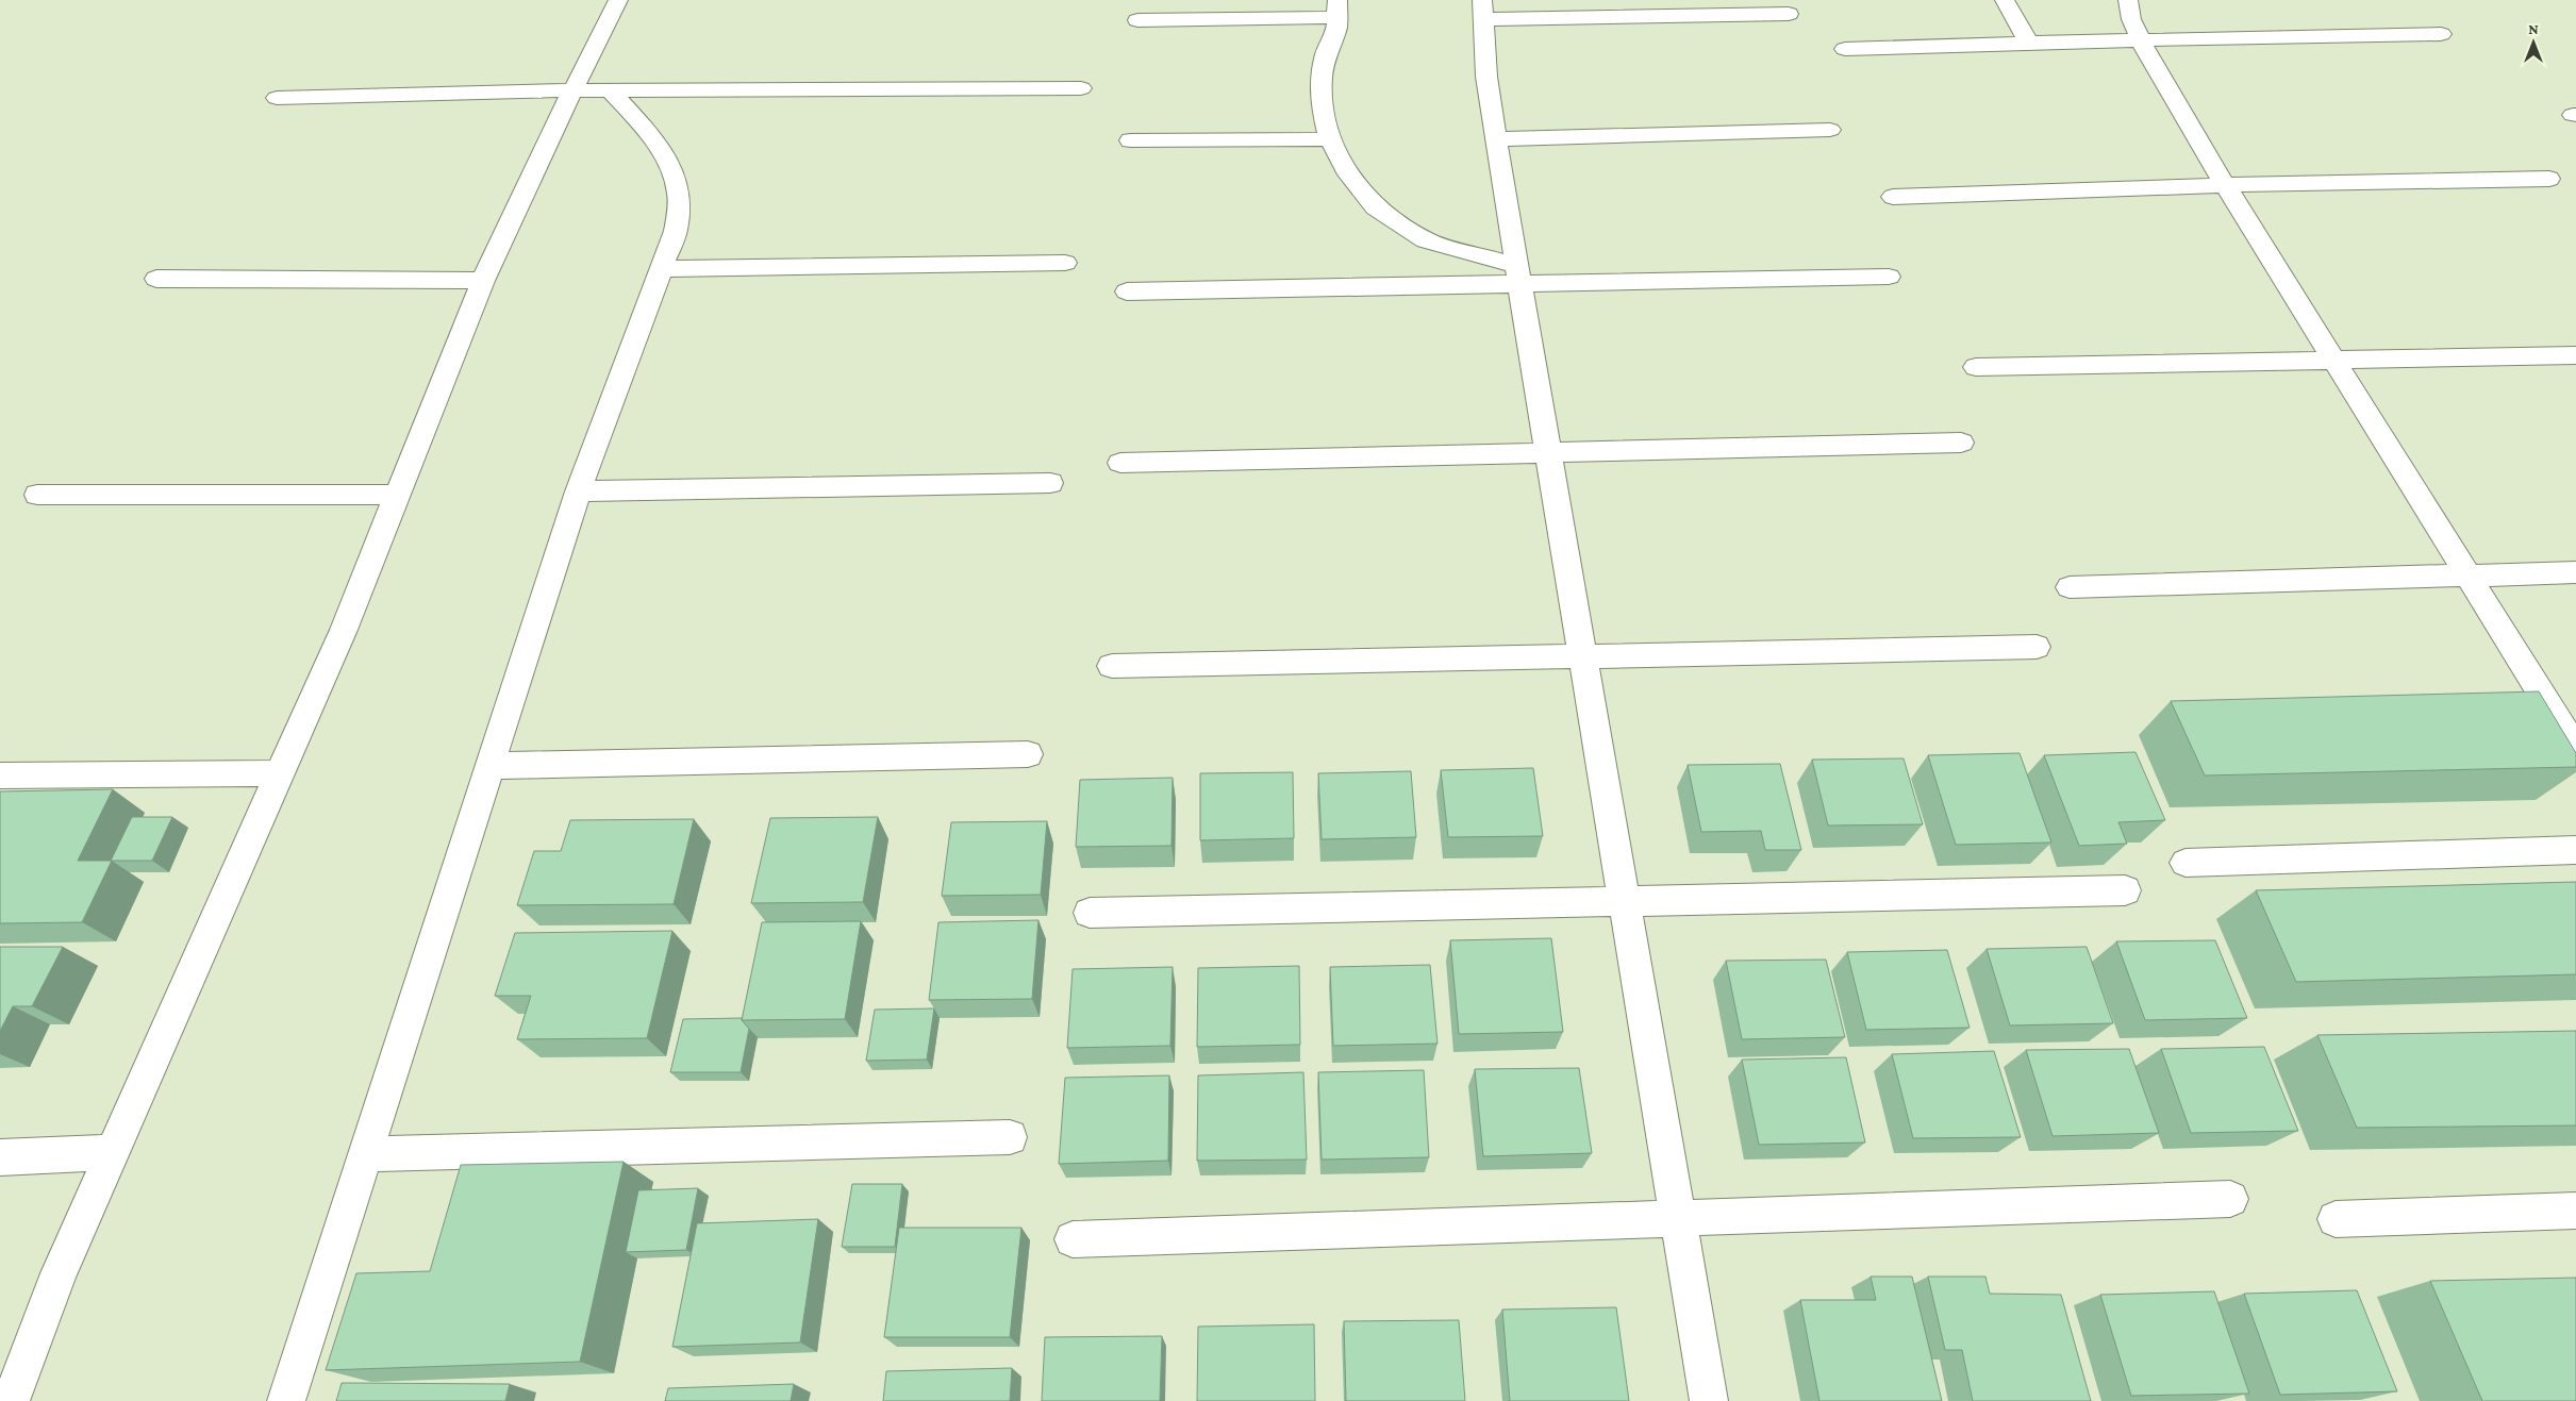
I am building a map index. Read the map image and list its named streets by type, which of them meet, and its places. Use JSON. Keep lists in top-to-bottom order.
{
  "north": "top"
}
